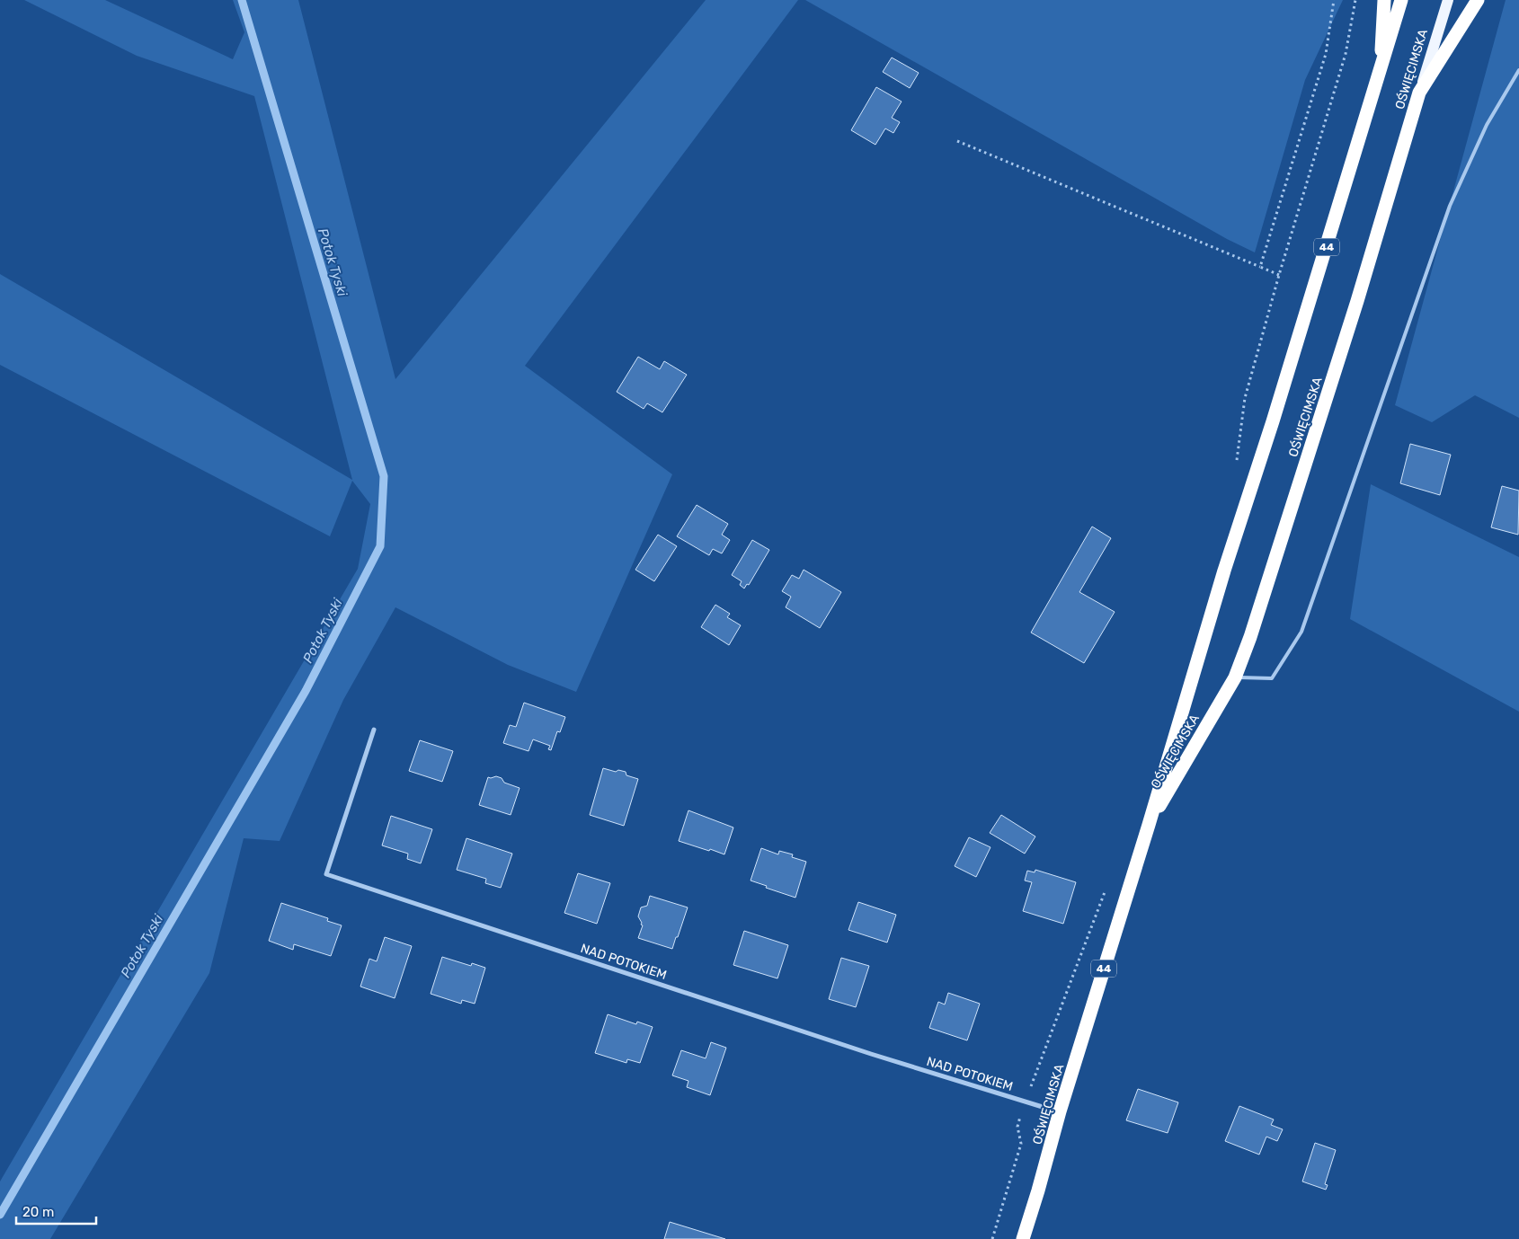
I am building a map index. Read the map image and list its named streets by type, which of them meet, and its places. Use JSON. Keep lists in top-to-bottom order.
{
  "streets": {
    "highway": ["OŚWIĘCIMSKA", "44"],
    "street": ["NAD POTOKIEM"]
  },
  "crossings": [
    ["OŚWIĘCIMSKA", "NAD POTOKIEM"]
  ],
  "water": ["Potok Tyski"],
  "scale_bar": "20 m"
}
